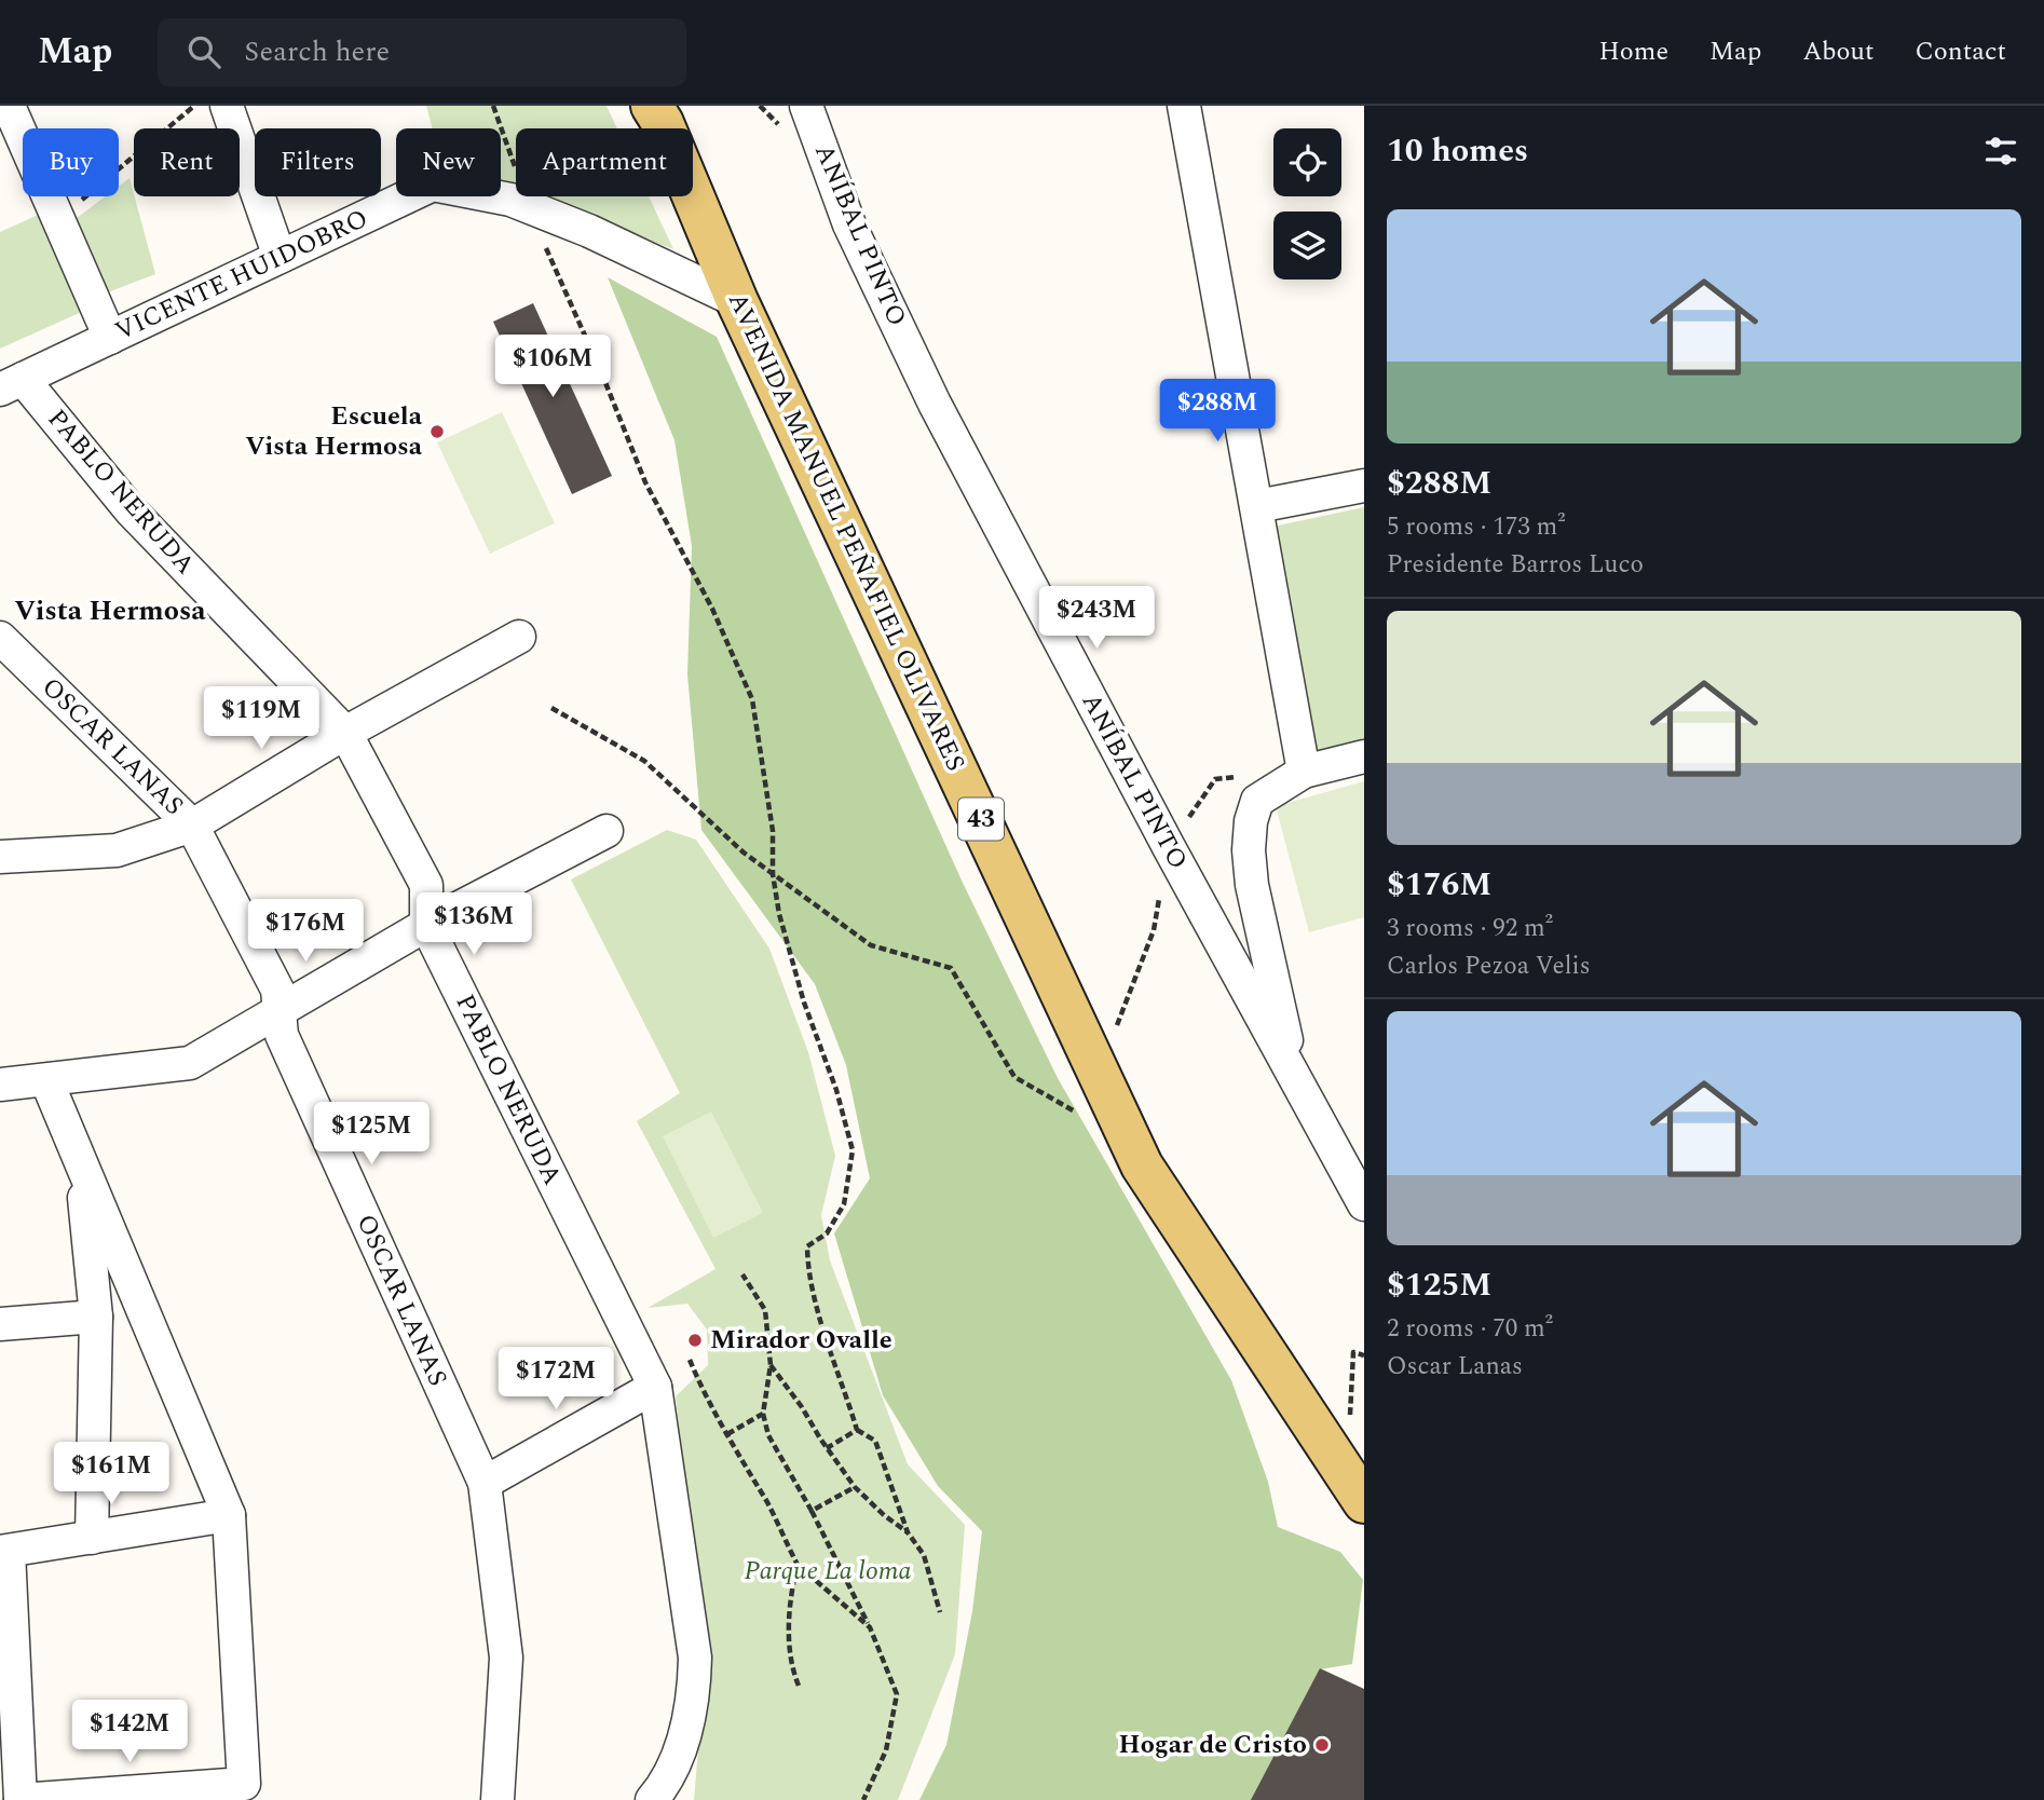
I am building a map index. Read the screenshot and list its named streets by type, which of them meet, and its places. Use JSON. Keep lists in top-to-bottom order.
{
  "streets": {
    "main road": ["AVENIDA MANUEL PEÑAFIEL OLIVARES", "43"],
    "street": [
      "ANÍBAL PINTO",
      "VICENTE HUIDOBRO",
      "PABLO NERUDA",
      "OSCAR LANAS"
    ]
  },
  "crossings": [
    ["VICENTE HUIDOBRO", "PABLO NERUDA"],
    ["VICENTE HUIDOBRO", "AVENIDA MANUEL PEÑAFIEL OLIVARES"]
  ],
  "districts": ["Vista Hermosa"],
  "parks": ["Parque La loma"],
  "places": ["Escuela Vista Hermosa", "Mirador Ovalle", "Hogar de Cristo"],
  "page": {
    "header": "Map",
    "search": "Search here",
    "nav": [
      "Home",
      "Map",
      "About",
      "Contact"
    ],
    "heading": "10 homes",
    "chip": [
      "Buy",
      "Rent",
      "Filters",
      "New",
      "Apartment"
    ],
    "list": [
      {
        "name": "$288M",
        "note": "5 rooms · 173 m² · Presidente Barros Luco"
      },
      {
        "name": "$176M",
        "note": "3 rooms · 92 m² · Carlos Pezoa Velis"
      },
      {
        "name": "$125M",
        "note": "2 rooms · 70 m² · Oscar Lanas"
      }
    ],
    "price": [
      "$106M",
      "$288M",
      "$243M",
      "$119M",
      "$136M",
      "$176M",
      "$125M",
      "$172M",
      "$161M",
      "$142M"
    ]
  }
}
